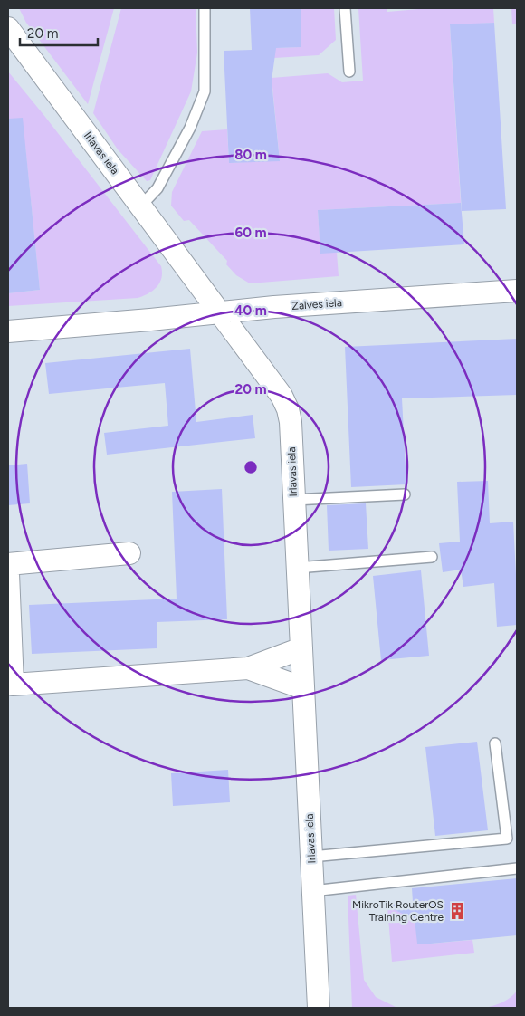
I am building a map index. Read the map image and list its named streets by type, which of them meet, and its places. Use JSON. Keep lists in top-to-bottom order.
{
  "streets": {
    "street": ["Irlavas iela", "Zalves iela"]
  },
  "crossings": [
    ["Irlavas iela", "Zalves iela"]
  ],
  "places": {
    "building": ["MikroTik RouterOS Training Centre"]
  },
  "scale_bar": "20 m",
  "rings": [
    "80 m",
    "60 m",
    "40 m",
    "20 m"
  ]
}
